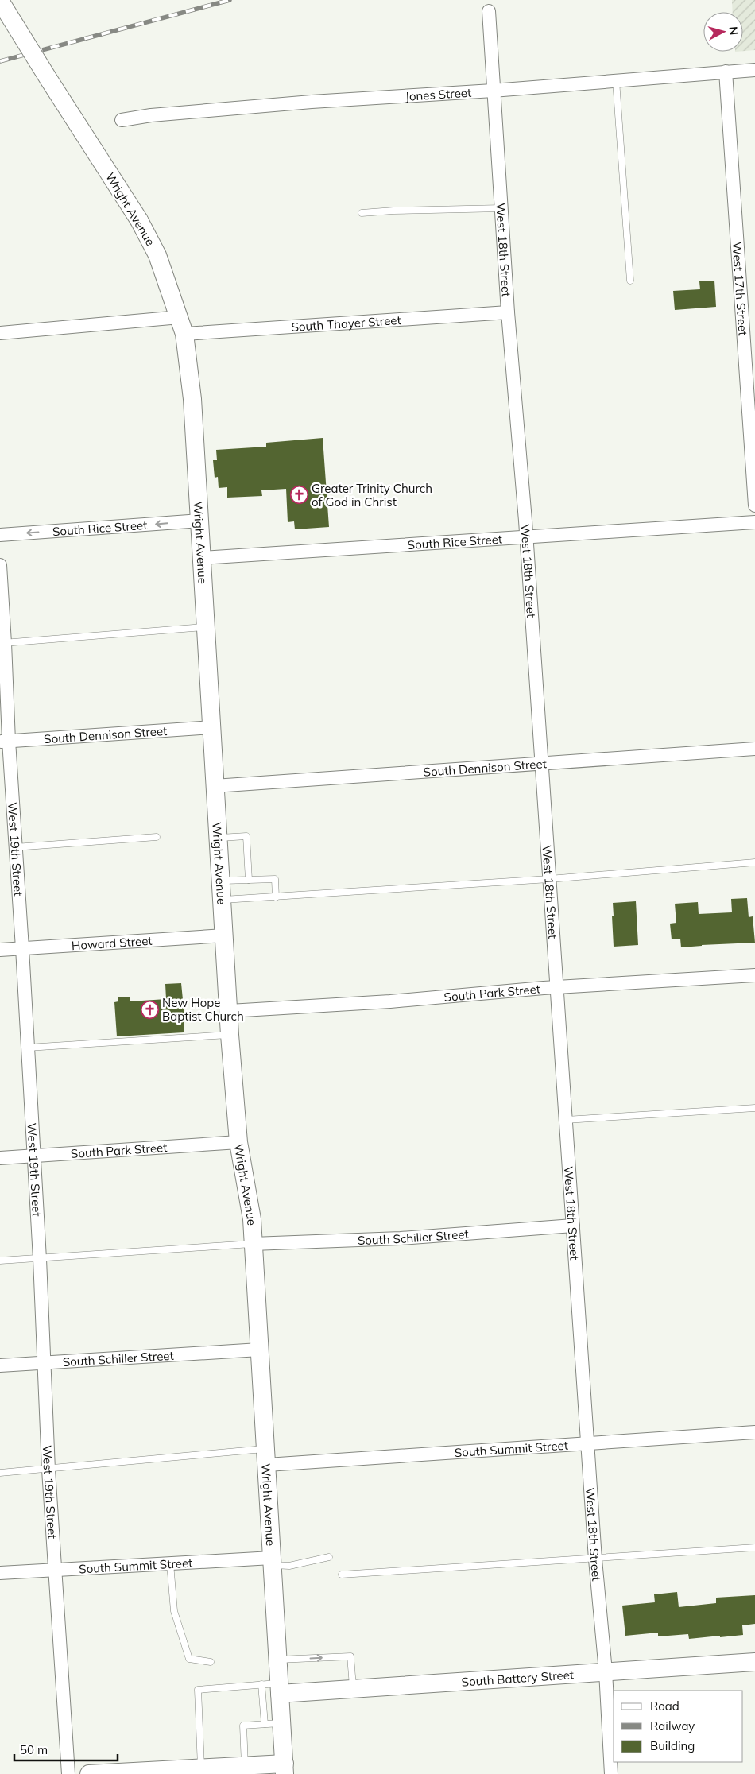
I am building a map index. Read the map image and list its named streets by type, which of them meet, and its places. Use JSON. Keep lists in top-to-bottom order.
{
  "streets": {
    "main road": ["Wright Avenue", "South Battery Street"],
    "street": [
      "Jones Street",
      "West 18th Street",
      "West 17th Street",
      "South Thayer Street",
      "South Rice Street",
      "South Dennison Street",
      "West 19th Street",
      "Howard Street",
      "South Park Street",
      "South Schiller Street",
      "South Summit Street"
    ]
  },
  "crossings": [
    ["Jones Street", "West 18th Street"],
    ["Jones Street", "West 17th Street"],
    ["Wright Avenue", "South Thayer Street"],
    ["Wright Avenue", "South Rice Street"],
    ["Wright Avenue", "South Dennison Street"],
    ["Wright Avenue", "Howard Street"],
    ["Wright Avenue", "South Park Street"],
    ["Wright Avenue", "South Schiller Street"],
    ["Wright Avenue", "South Summit Street"],
    ["Wright Avenue", "South Battery Street"],
    ["West 18th Street", "South Thayer Street"],
    ["West 18th Street", "South Rice Street"],
    ["West 18th Street", "South Dennison Street"],
    ["West 18th Street", "South Park Street"],
    ["West 18th Street", "South Schiller Street"],
    ["West 18th Street", "South Summit Street"],
    ["West 18th Street", "South Battery Street"],
    ["South Dennison Street", "West 19th Street"],
    ["West 19th Street", "Howard Street"],
    ["West 19th Street", "South Park Street"],
    ["West 19th Street", "South Schiller Street"],
    ["West 19th Street", "South Summit Street"]
  ],
  "places": {
    "church": ["Greater Trinity Church of God in Christ", "New Hope Baptist Church"]
  },
  "legend": ["Road", "Railway", "Building"],
  "scale_bar": "50 m",
  "north": "right"
}
